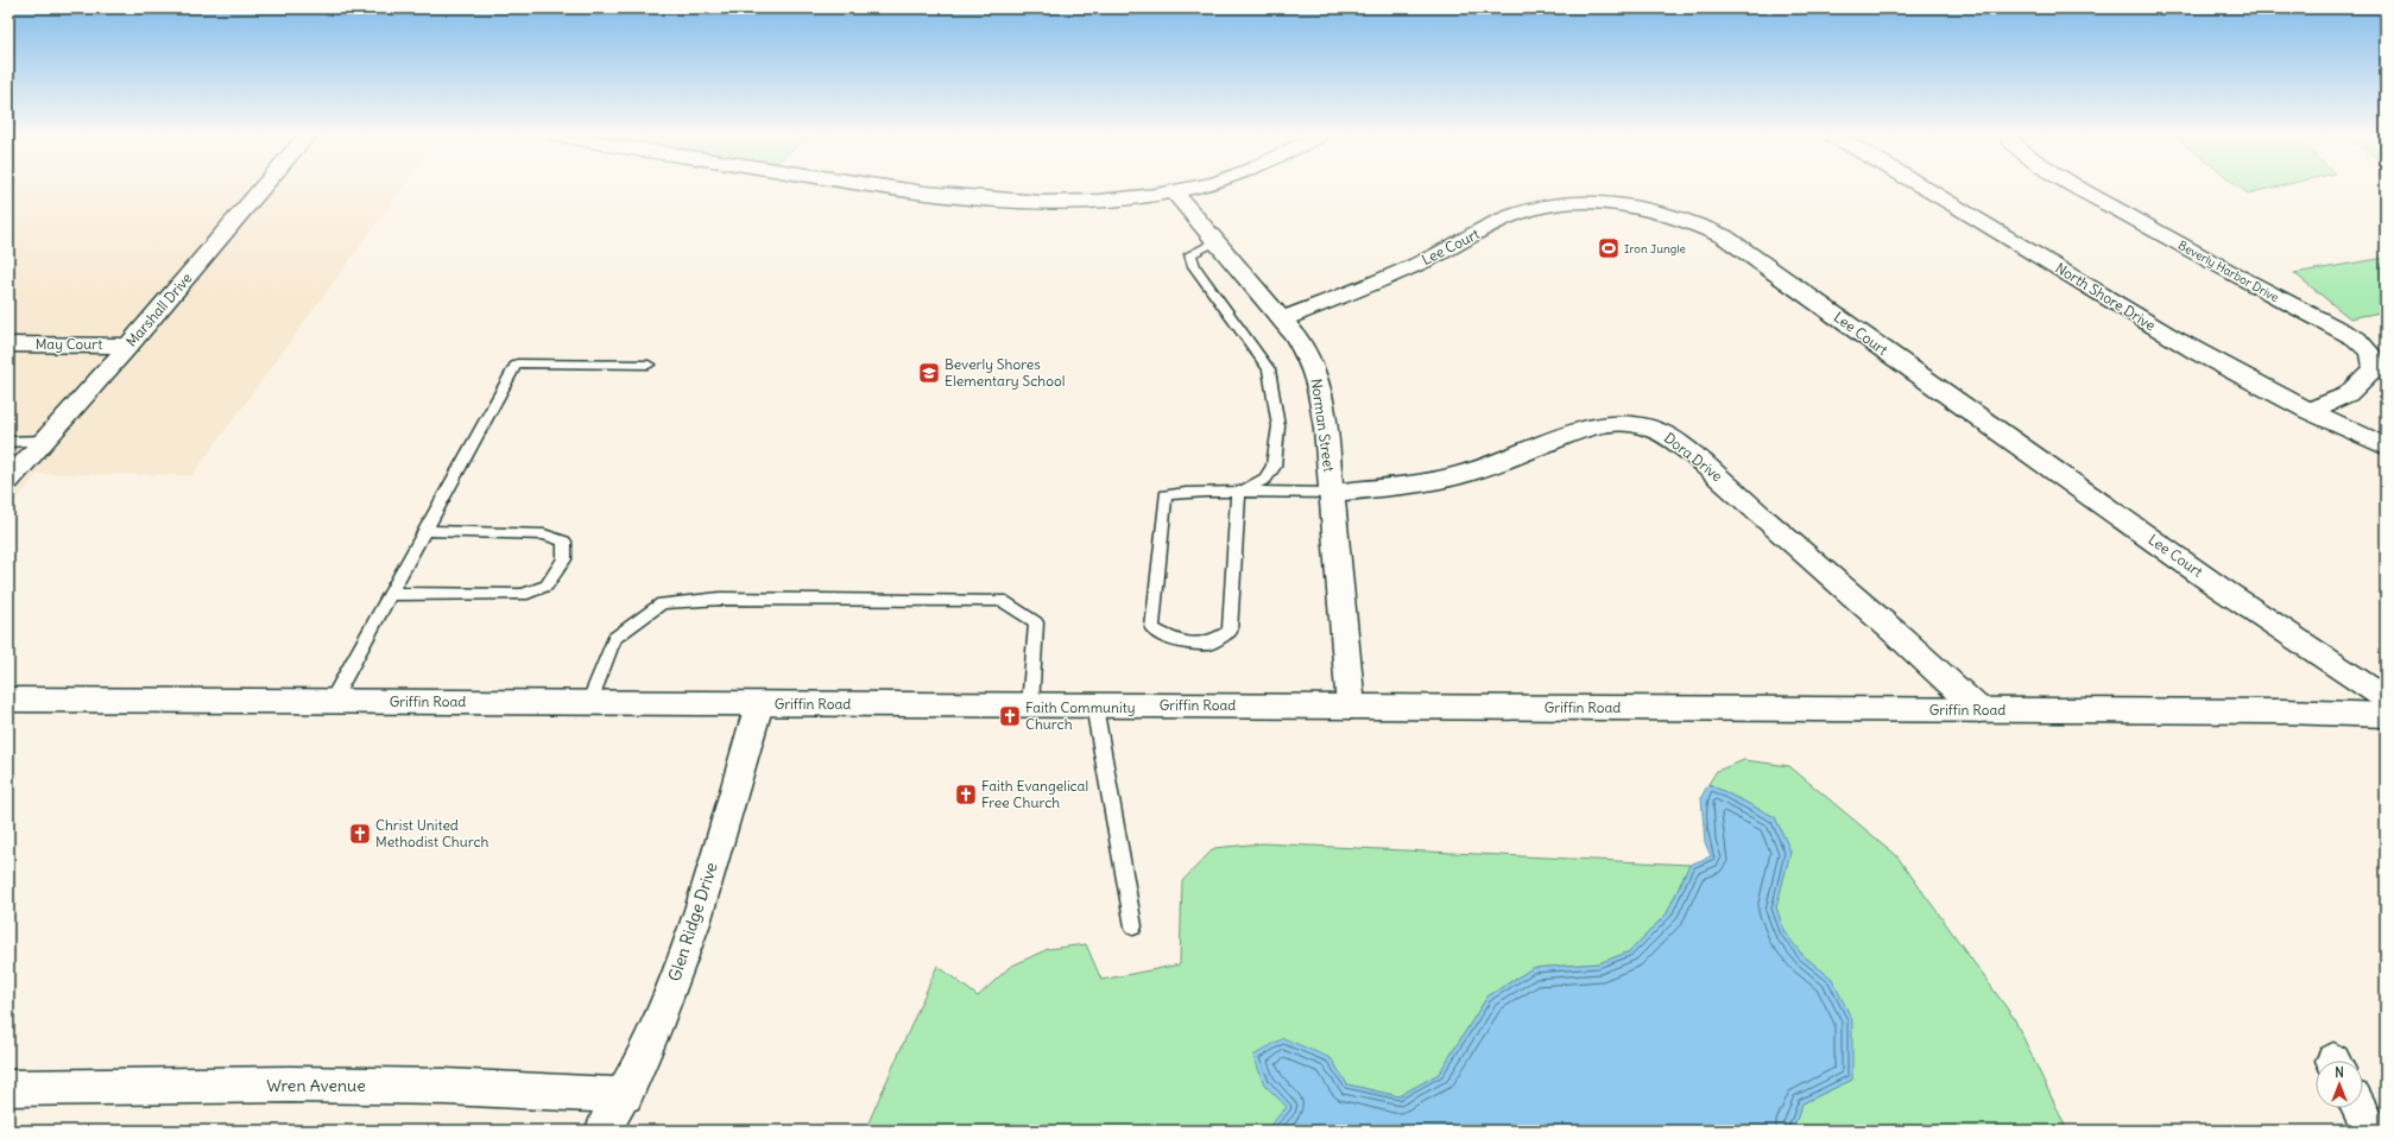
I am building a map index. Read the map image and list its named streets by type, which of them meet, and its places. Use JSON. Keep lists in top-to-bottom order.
{
  "streets": {
    "street": [
      "Lee Court",
      "Beverly Harbor Drive",
      "North Shore Drive",
      "Marshall Drive",
      "May Court",
      "Norman Street",
      "Dora Drive",
      "Griffin Road",
      "Glen Ridge Drive",
      "Wren Avenue"
    ]
  },
  "crossings": [
    ["Lee Court", "Norman Street"],
    ["Beverly Harbor Drive", "North Shore Drive"],
    ["Marshall Drive", "May Court"],
    ["Norman Street", "Dora Drive"],
    ["Norman Street", "Griffin Road"],
    ["Dora Drive", "Griffin Road"],
    ["Griffin Road", "Glen Ridge Drive"],
    ["Glen Ridge Drive", "Wren Avenue"]
  ],
  "places": {
    "sports": ["Iron Jungle"],
    "school or university": ["Beverly Shores Elementary School"],
    "church": ["Faith Community Church", "Faith Evangelical Free Church", "Christ United Methodist Church"]
  },
  "north": "top"
}
